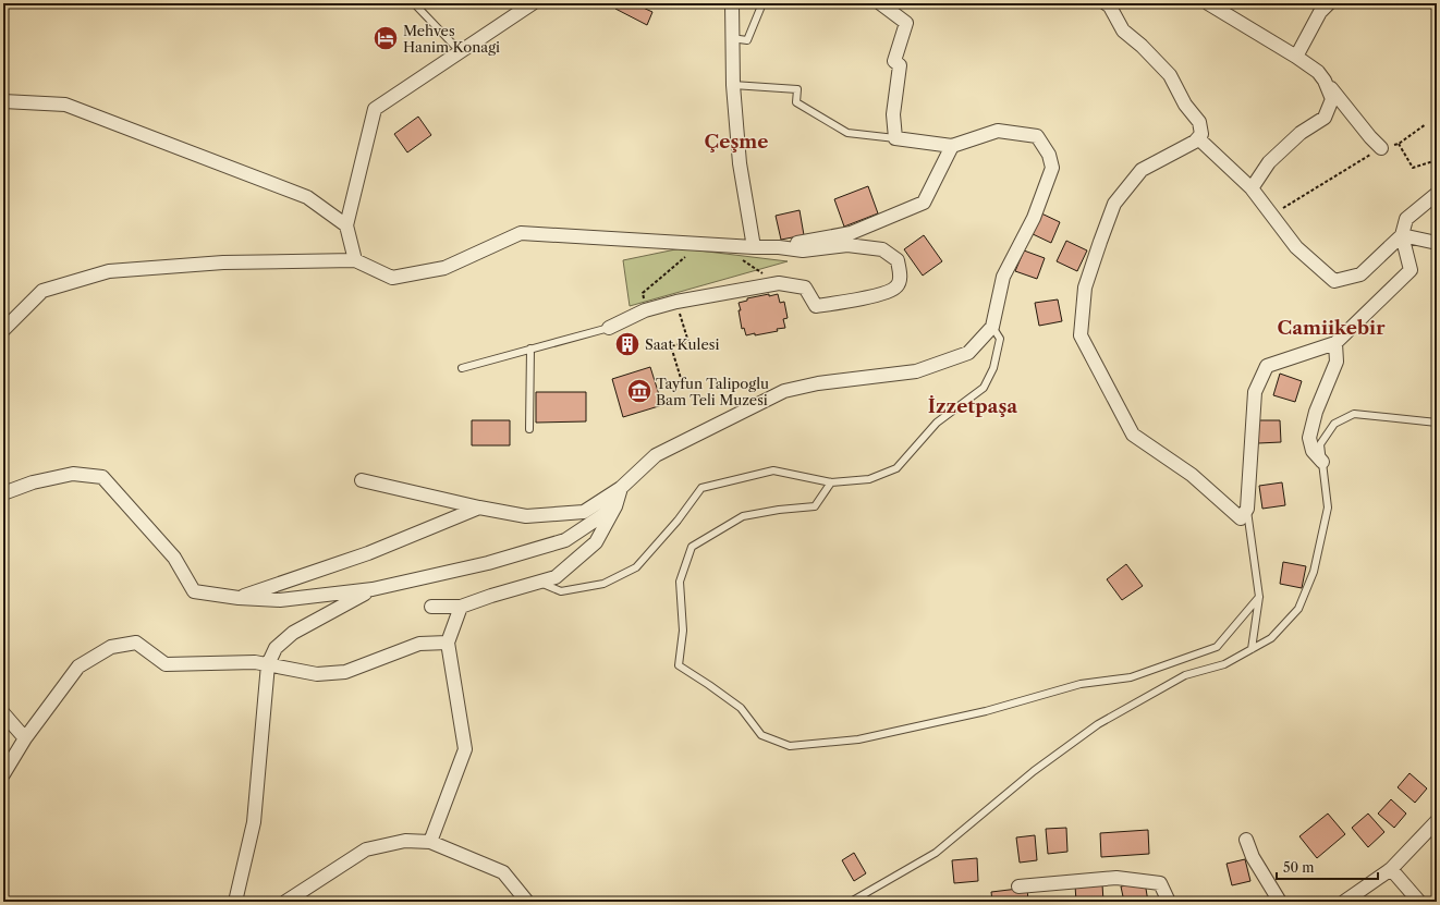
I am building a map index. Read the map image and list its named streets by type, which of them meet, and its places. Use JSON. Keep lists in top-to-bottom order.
{
  "districts": ["Çeşme", "Camiikebir", "İzzetpaşa"],
  "places": {
    "hotel": ["Mehves Hanim Konagi"],
    "building": ["Saat Kulesi"],
    "museum": ["Tayfun Talipoglu Bam Teli Muzesi"]
  },
  "scale_bar": "50 m"
}
